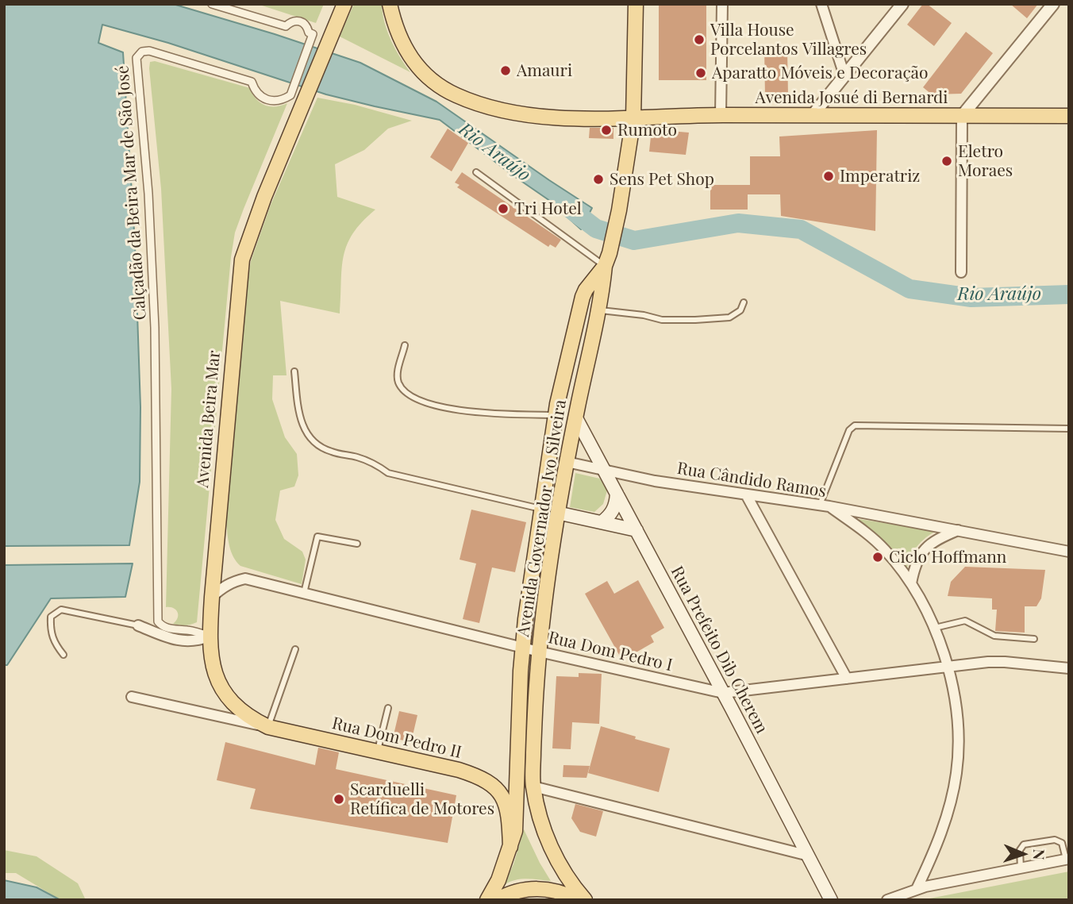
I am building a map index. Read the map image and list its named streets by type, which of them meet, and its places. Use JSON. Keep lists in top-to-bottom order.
{
  "streets": {
    "main road": [
      "Avenida Josué di Bernardi",
      "Avenida Beira Mar",
      "Avenida Governador Ivo Silveira",
      "Rua Prefeito Dib Cherem",
      "Rua Dom Pedro II"
    ],
    "street": ["Calçadão da Beira Mar de São José", "Rua Cândido Ramos", "Rua Dom Pedro I"]
  },
  "crossings": [
    ["Calçadão da Beira Mar de São José", "Avenida Beira Mar"],
    ["Avenida Beira Mar", "Rua Dom Pedro I"],
    ["Avenida Beira Mar", "Rua Dom Pedro II"],
    ["Rua Cândido Ramos", "Avenida Governador Ivo Silveira"],
    ["Rua Cândido Ramos", "Rua Prefeito Dib Cherem"],
    ["Rua Cândido Ramos", "Rua Dom Pedro I"],
    ["Avenida Governador Ivo Silveira", "Rua Prefeito Dib Cherem"],
    ["Avenida Governador Ivo Silveira", "Rua Dom Pedro I"],
    ["Avenida Governador Ivo Silveira", "Rua Dom Pedro II"],
    ["Rua Prefeito Dib Cherem", "Rua Dom Pedro I"]
  ],
  "water": ["Rio Araújo"],
  "places": [
    "Villa House Porcelantos Villagres",
    "Amauri",
    "Aparatto Móveis e Decoração",
    "Rumoto",
    "Eletro Moraes",
    "Imperatriz",
    "Sens Pet Shop",
    "Tri Hotel",
    "Ciclo Hoffmann",
    "Scarduelli Retífica de Motores"
  ],
  "north": "right"
}
